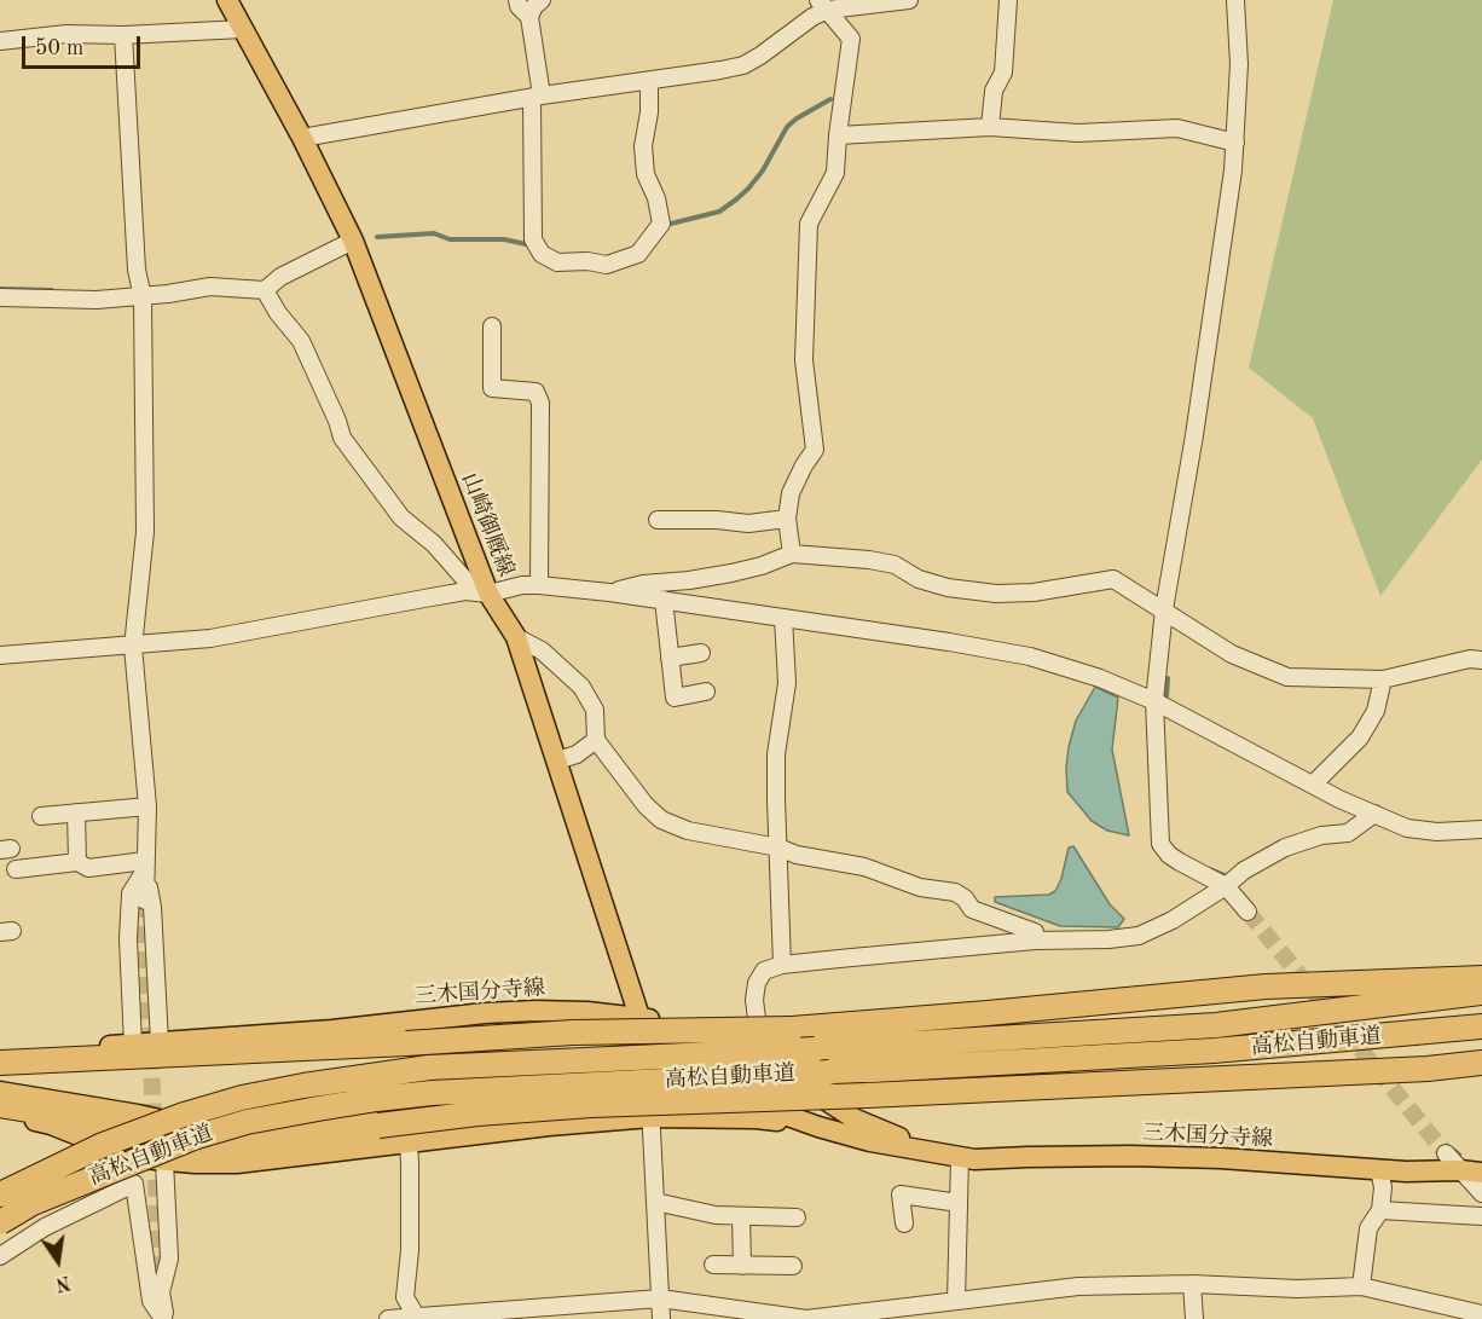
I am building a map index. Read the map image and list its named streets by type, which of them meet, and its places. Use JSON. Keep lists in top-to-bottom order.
{
  "streets": {
    "highway": ["高松自動車道"],
    "main road": ["山崎御厩線", "三木国分寺線"]
  },
  "crossings": [
    ["山崎御厩線", "三木国分寺線"]
  ],
  "scale_bar": "50 m",
  "north": "bottom"
}
